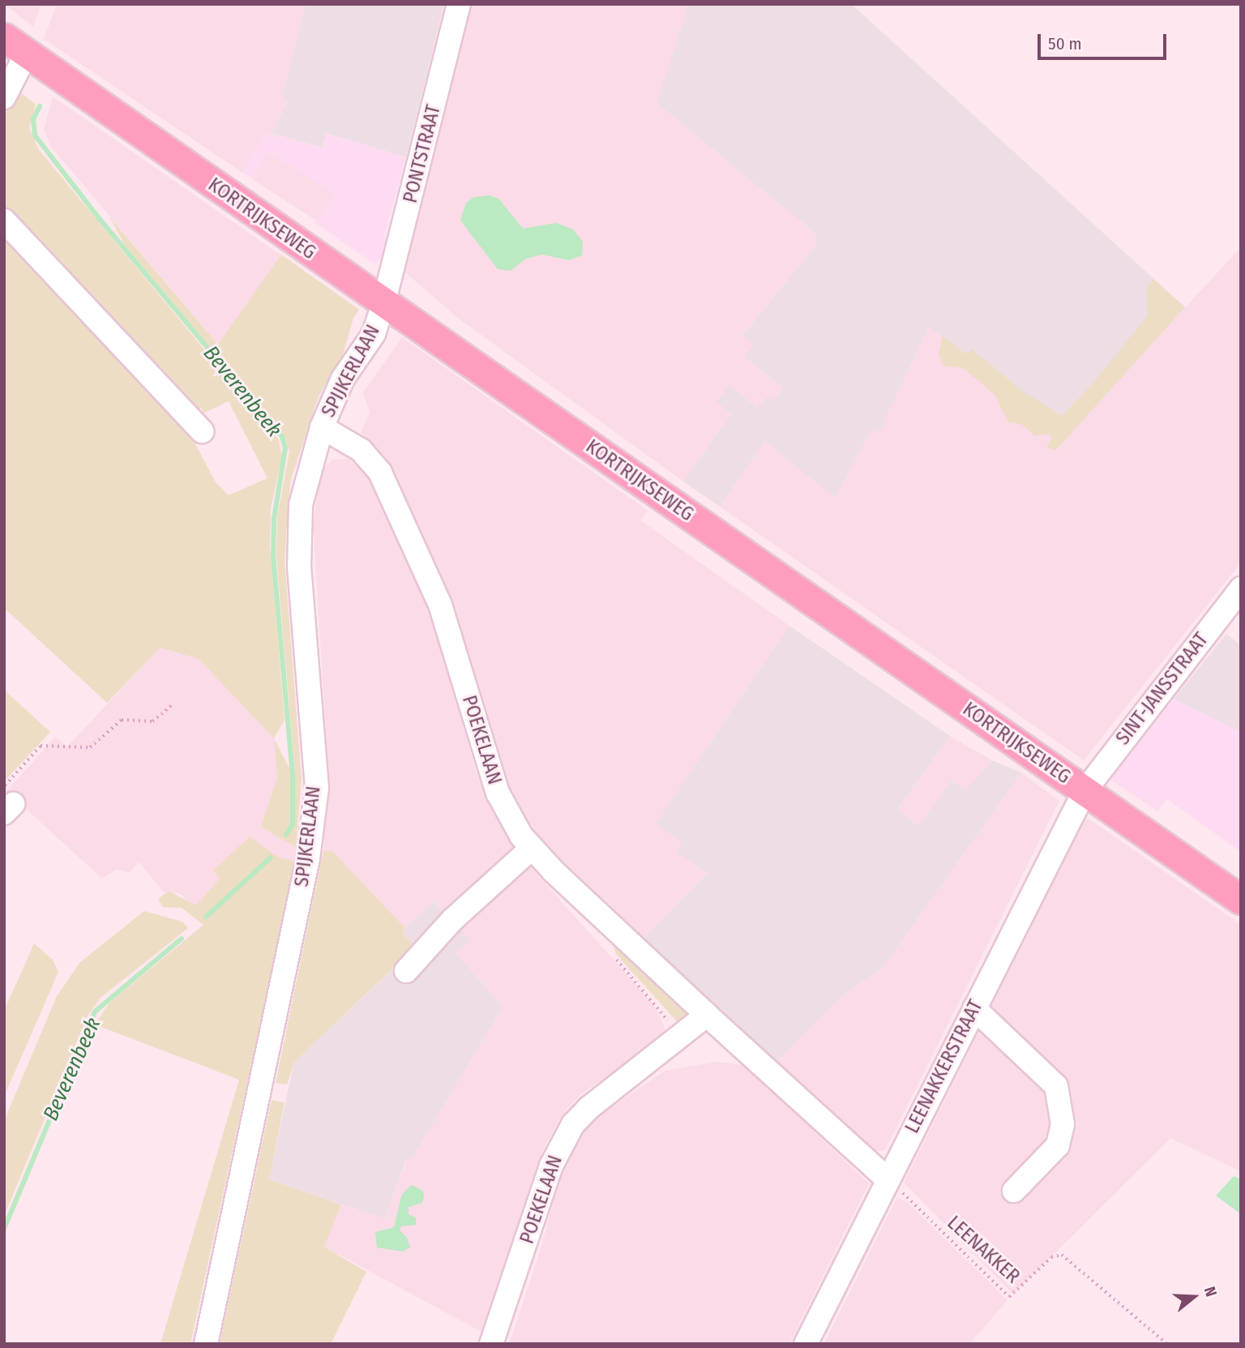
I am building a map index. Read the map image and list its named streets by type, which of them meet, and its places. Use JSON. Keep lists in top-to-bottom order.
{
  "streets": {
    "main road": ["KORTRIJKSEWEG"],
    "street": [
      "PONTSTRAAT",
      "SPIJKERLAAN",
      "SINT-JANSSTRAAT",
      "POEKELAAN",
      "LEENAKKERSTRAAT"
    ],
    "path": ["LEENAKKER"]
  },
  "crossings": [
    ["PONTSTRAAT", "KORTRIJKSEWEG"],
    ["PONTSTRAAT", "SPIJKERLAAN"],
    ["KORTRIJKSEWEG", "SPIJKERLAAN"],
    ["KORTRIJKSEWEG", "SINT-JANSSTRAAT"],
    ["KORTRIJKSEWEG", "LEENAKKERSTRAAT"],
    ["SPIJKERLAAN", "POEKELAAN"],
    ["SINT-JANSSTRAAT", "LEENAKKERSTRAAT"],
    ["POEKELAAN", "LEENAKKERSTRAAT"],
    ["POEKELAAN", "LEENAKKER"],
    ["LEENAKKERSTRAAT", "LEENAKKER"]
  ],
  "water": ["Beverenbeek"],
  "scale_bar": "50 m",
  "north": "right"
}
